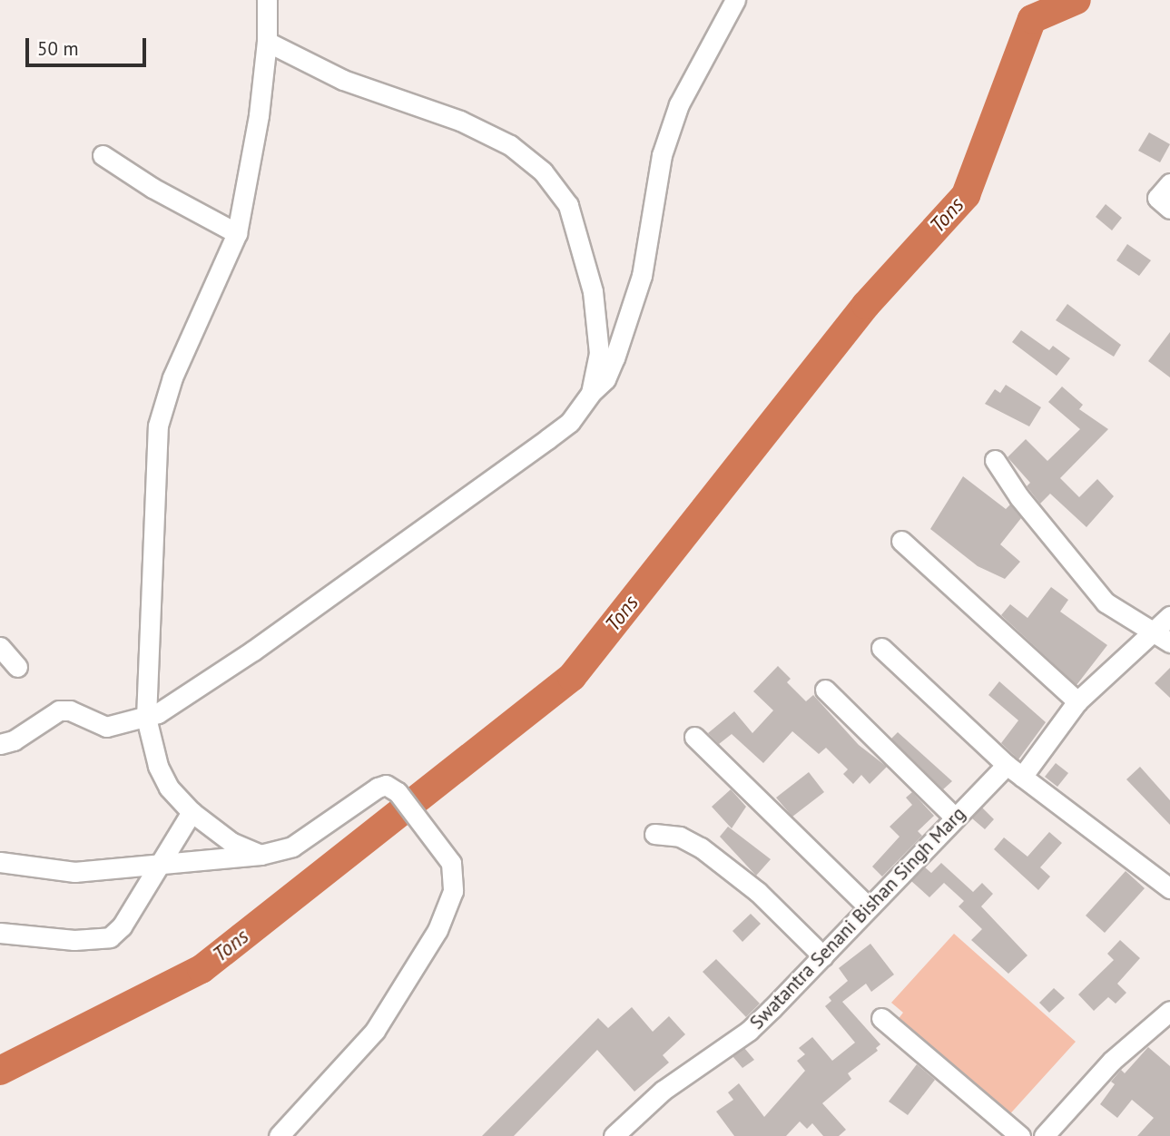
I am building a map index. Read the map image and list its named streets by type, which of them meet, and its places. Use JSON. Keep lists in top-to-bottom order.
{
  "streets": {
    "street": ["Swatantra Senani Bishan Singh Marg"]
  },
  "water": ["Tons"],
  "scale_bar": "50 m"
}
